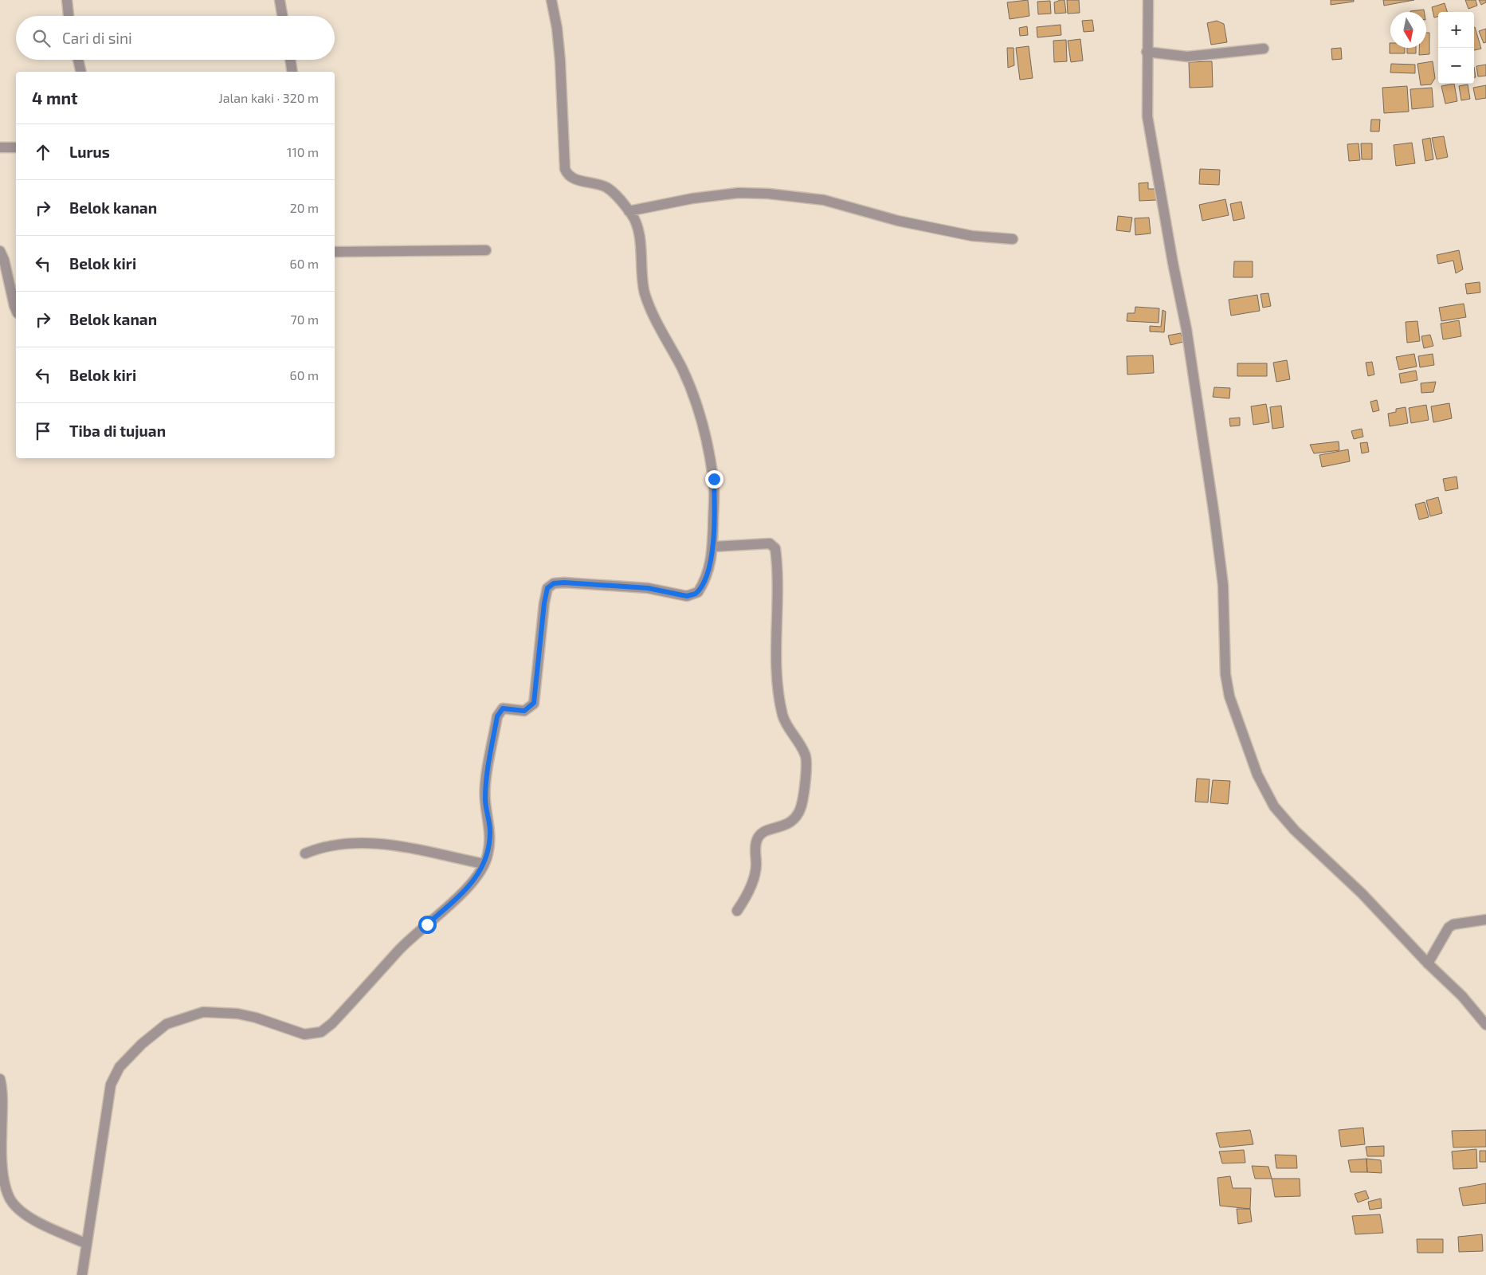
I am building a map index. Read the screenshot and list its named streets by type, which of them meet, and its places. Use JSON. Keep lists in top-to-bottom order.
{
  "north": "bottom",
  "page": {
    "map_buttons": ["+", "−"],
    "search": "Cari di sini",
    "heading": ["4 mnt", "Jalan kaki · 320 m"],
    "list": [
      ["Lurus", "110 m"],
      ["Belok kanan", "20 m"],
      ["Belok kiri", "60 m"],
      ["Belok kanan", "70 m"],
      ["Belok kiri", "60 m"],
      "Tiba di tujuan"
    ]
  }
}
